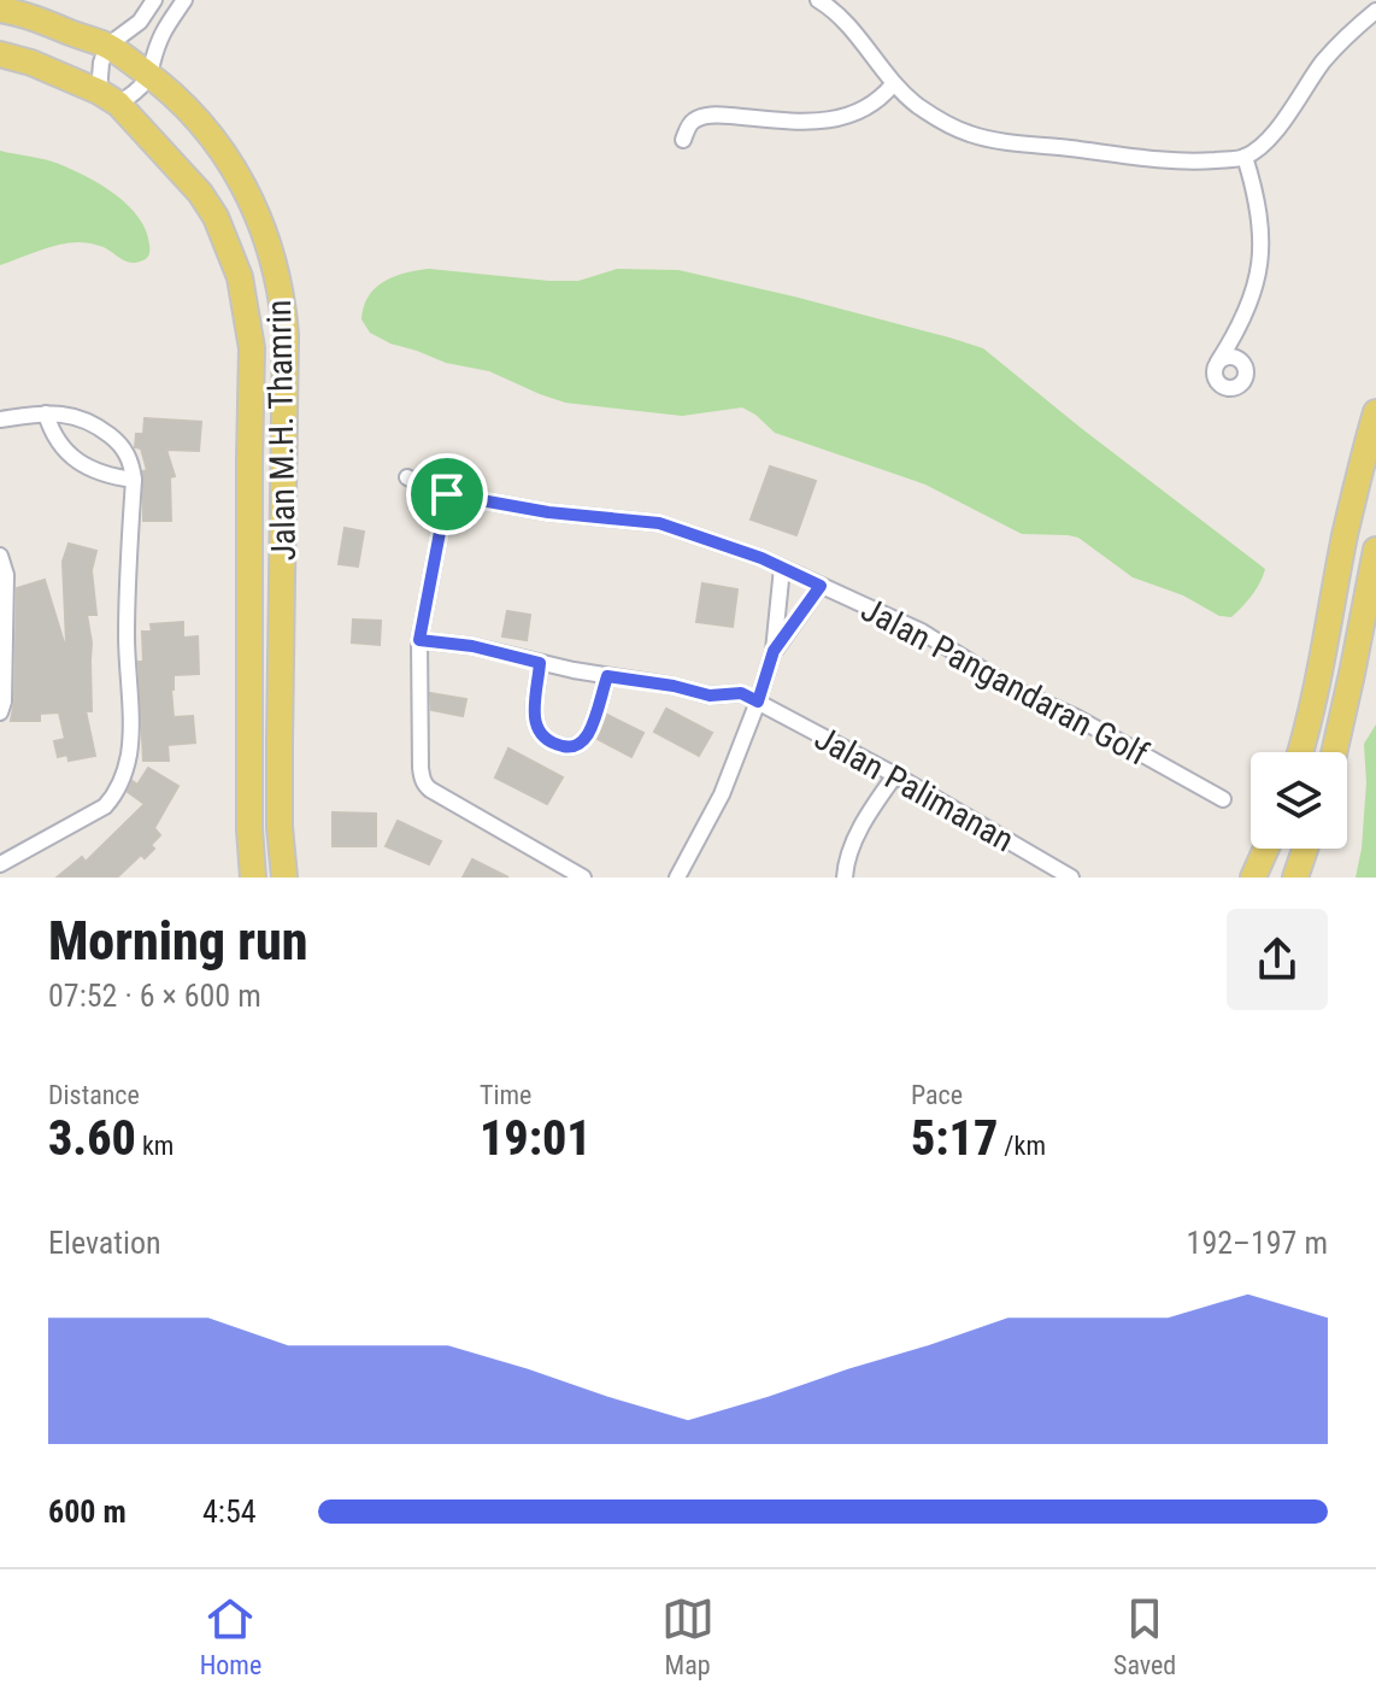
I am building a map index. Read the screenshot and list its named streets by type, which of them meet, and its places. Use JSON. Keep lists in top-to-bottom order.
{
  "streets": {
    "main road": ["Jalan M.H. Thamrin"],
    "street": ["Jalan Pangandaran Golf", "Jalan Palimanan"]
  },
  "page": {
    "heading": ["Morning run", "07:52 · 6 × 600 m"],
    "stats": [
      ["Distance", "3.60 km"],
      ["Time", "19:01"],
      ["Pace", "5:17 /km"]
    ],
    "chart": ["Elevation", "192–197 m"],
    "list": [
      {
        "name": "600 m",
        "note": "4:54"
      }
    ],
    "tabs": ["Home", "Map", "Saved"]
  }
}
